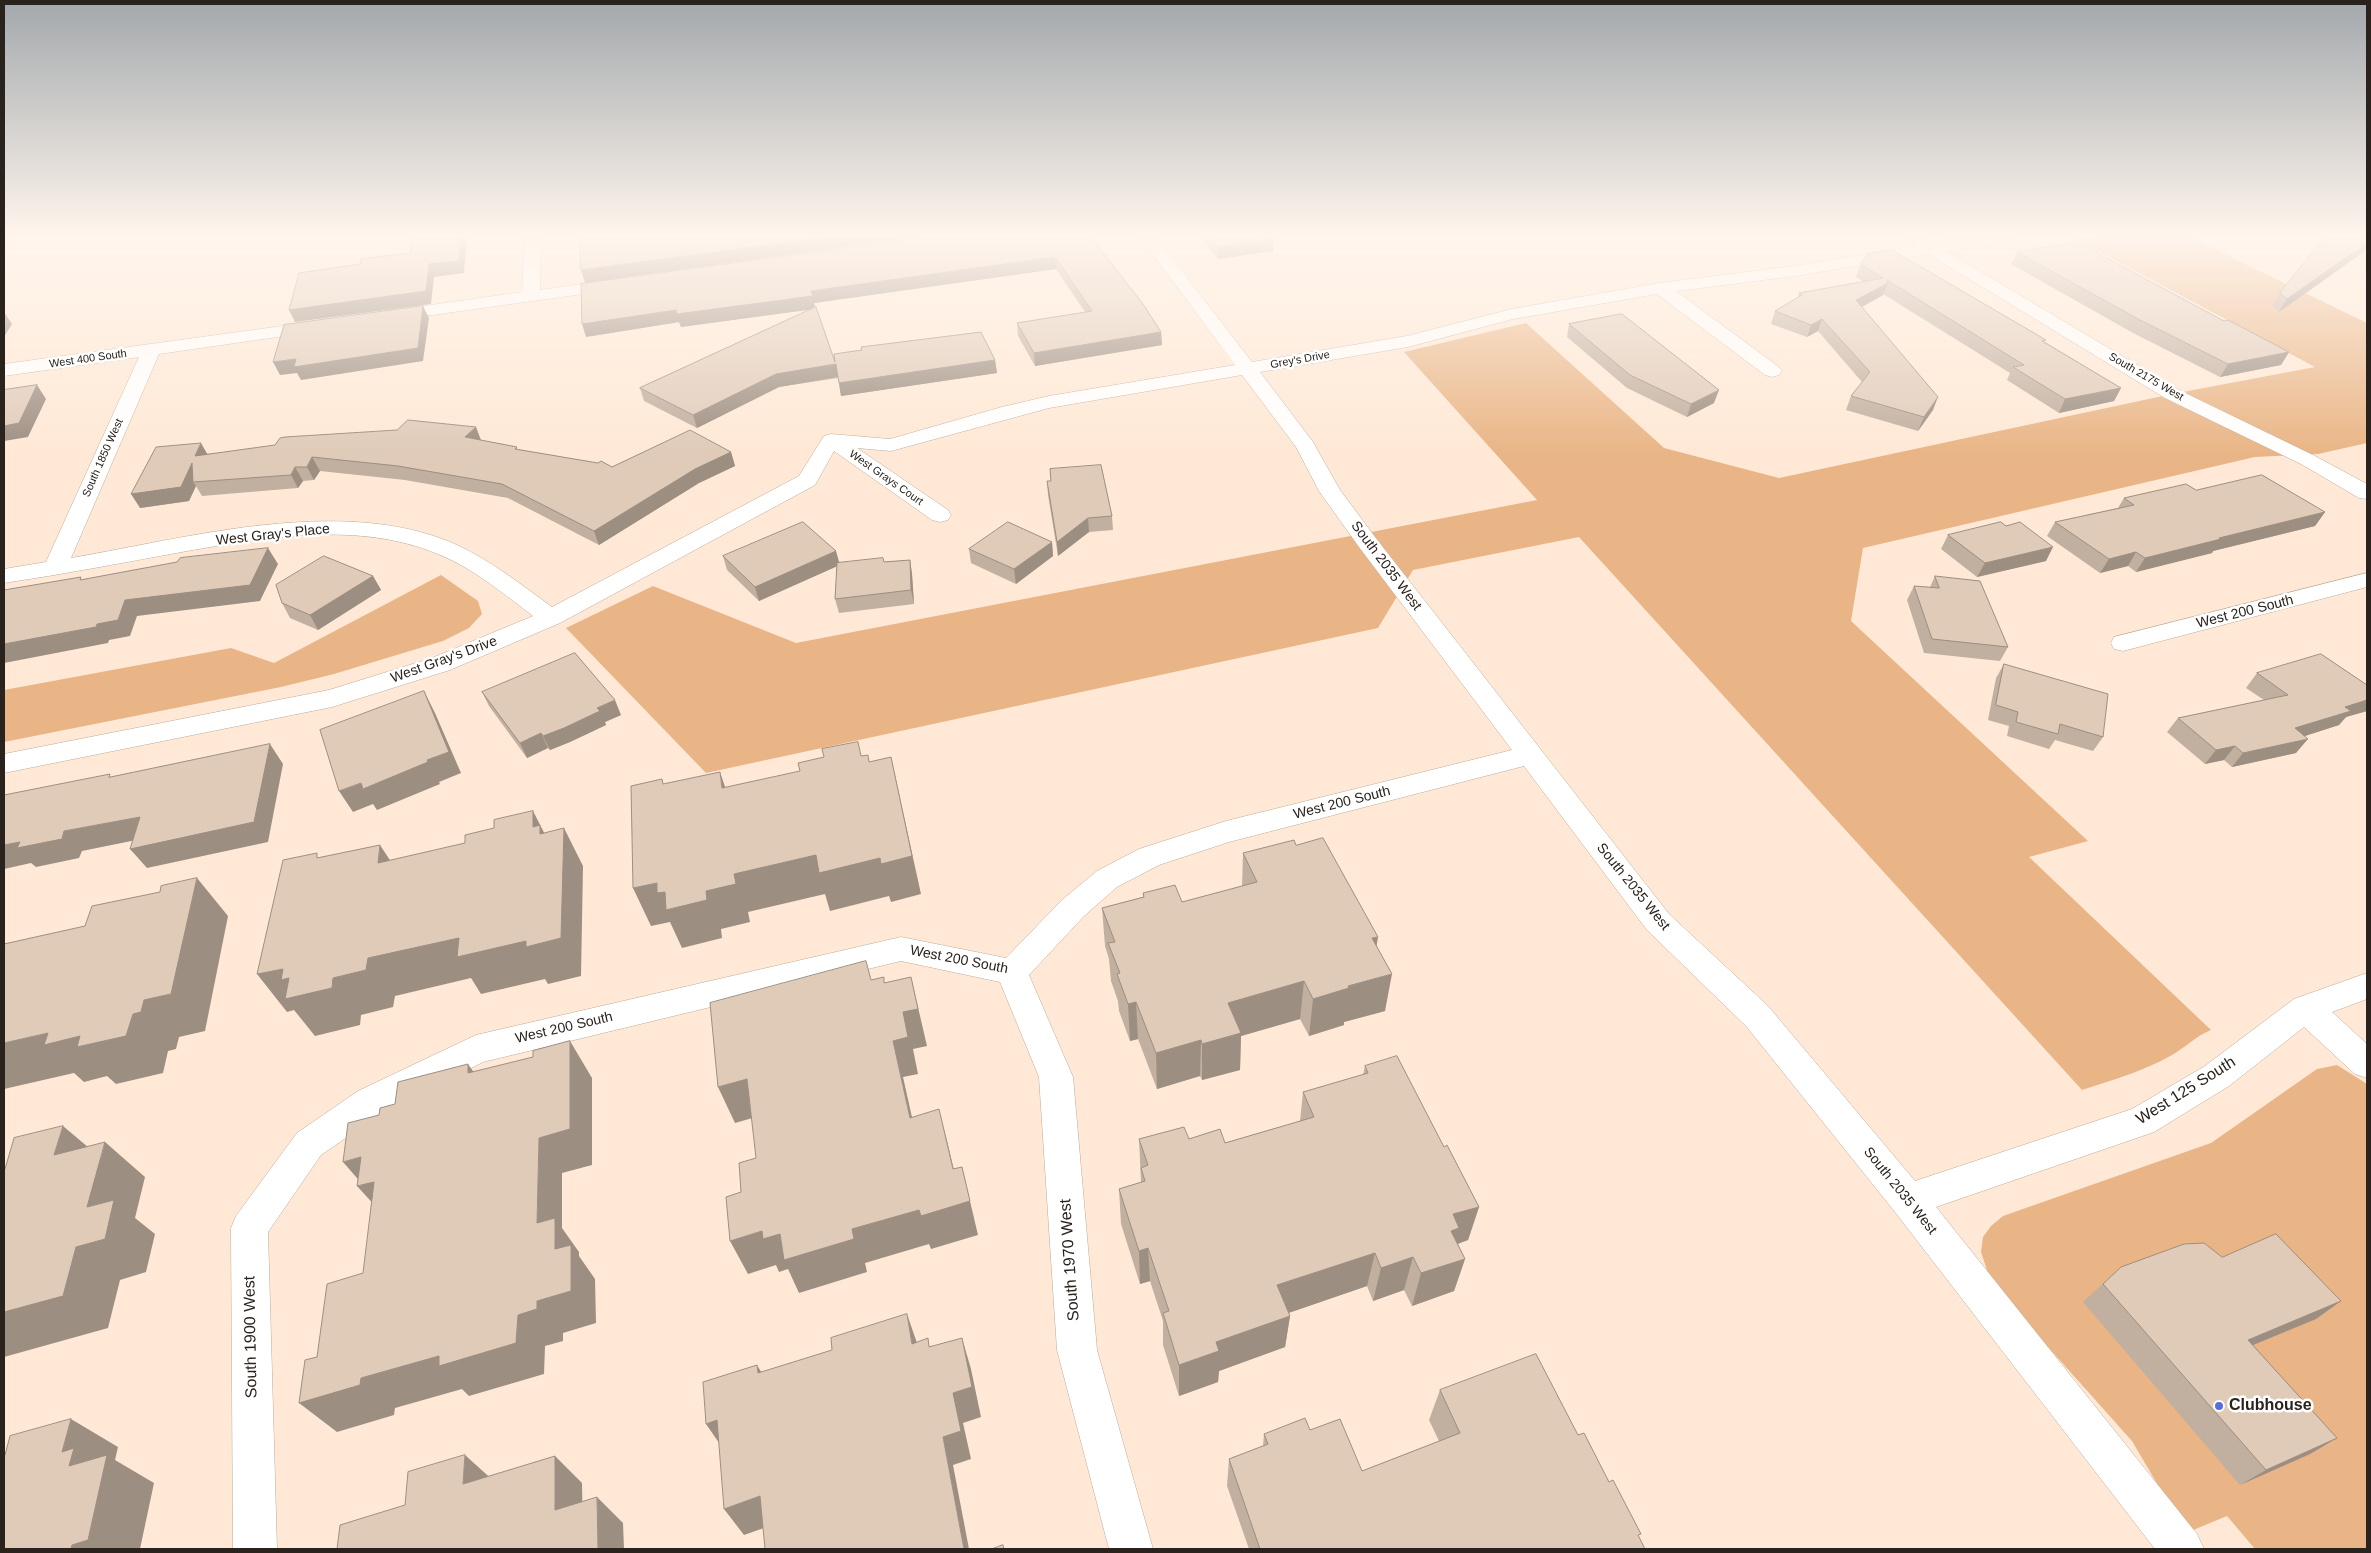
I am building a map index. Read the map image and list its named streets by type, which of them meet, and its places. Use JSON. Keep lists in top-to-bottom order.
{
  "streets": {
    "street": [
      "West 400 South",
      "Grey's Drive",
      "South 2175 West",
      "South 1850 West",
      "West Grays Court",
      "West Gray's Place",
      "South 2035 West",
      "West 200 South",
      "West Gray's Drive",
      "West 125 South",
      "South 1970 West",
      "South 1900 West"
    ]
  },
  "crossings": [
    ["West 400 South", "South 1850 West"],
    ["Grey's Drive", "West Grays Court"],
    ["Grey's Drive", "South 2035 West"],
    ["Grey's Drive", "West Gray's Drive"],
    ["South 1850 West", "West Gray's Place"],
    ["West Grays Court", "West Gray's Drive"],
    ["West Gray's Place", "West Gray's Drive"],
    ["South 2035 West", "West 200 South"],
    ["South 2035 West", "West 125 South"],
    ["West 200 South", "South 1970 West"],
    ["West 200 South", "South 1900 West"]
  ],
  "places": ["Clubhouse"]
}
